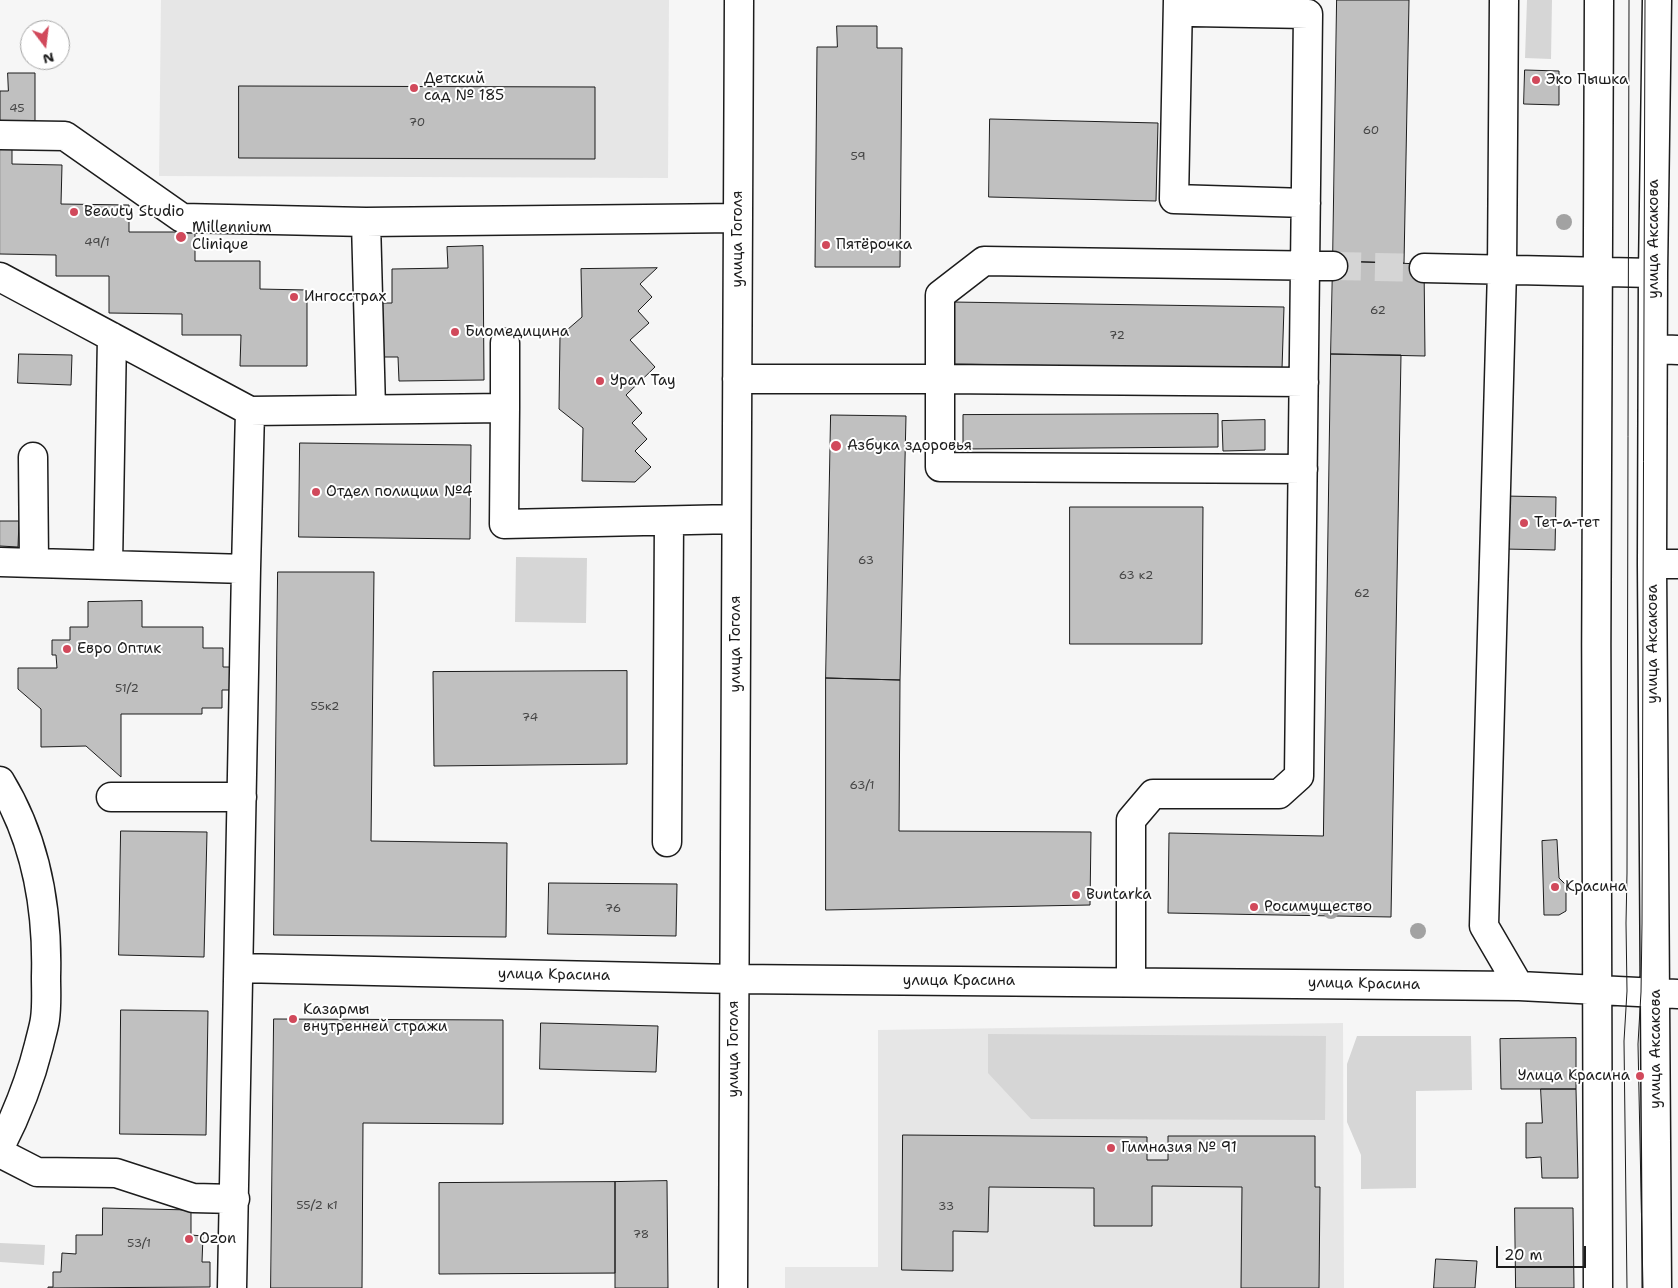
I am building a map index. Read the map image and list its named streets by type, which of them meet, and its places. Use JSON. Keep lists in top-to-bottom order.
{
  "streets": {
    "street": ["улица Гоголя", "улица Аксакова", "улица Красина"]
  },
  "crossings": [
    ["улица Гоголя", "улица Красина"],
    ["улица Аксакова", "улица Красина"]
  ],
  "places": [
    "Эко Пышка",
    "Детский сад № 185",
    "Beauty Studio",
    "Millennium Clinique",
    "Пятёрочка",
    "Ингосстрах",
    "Биомедицина",
    "Урал Тау",
    "Азбука здоровья",
    "Отдел полиции №4",
    "Тет-а-тет",
    "Евро Оптик",
    "Красина",
    "Buntarka",
    "Росимущество",
    "Казармы внутренней стражи",
    "Улица Красина",
    "Гимназия № 91",
    "Ozon"
  ],
  "house_numbers": [
    "45",
    "70",
    "60",
    "59",
    "49/1",
    "62",
    "72",
    "63",
    "63 к2",
    "62",
    "51/2",
    "55к2",
    "74",
    "63/1",
    "76",
    "55/2 к1",
    "33",
    "78",
    "53/1"
  ],
  "scale_bar": "20 m",
  "north": "bottom"
}
